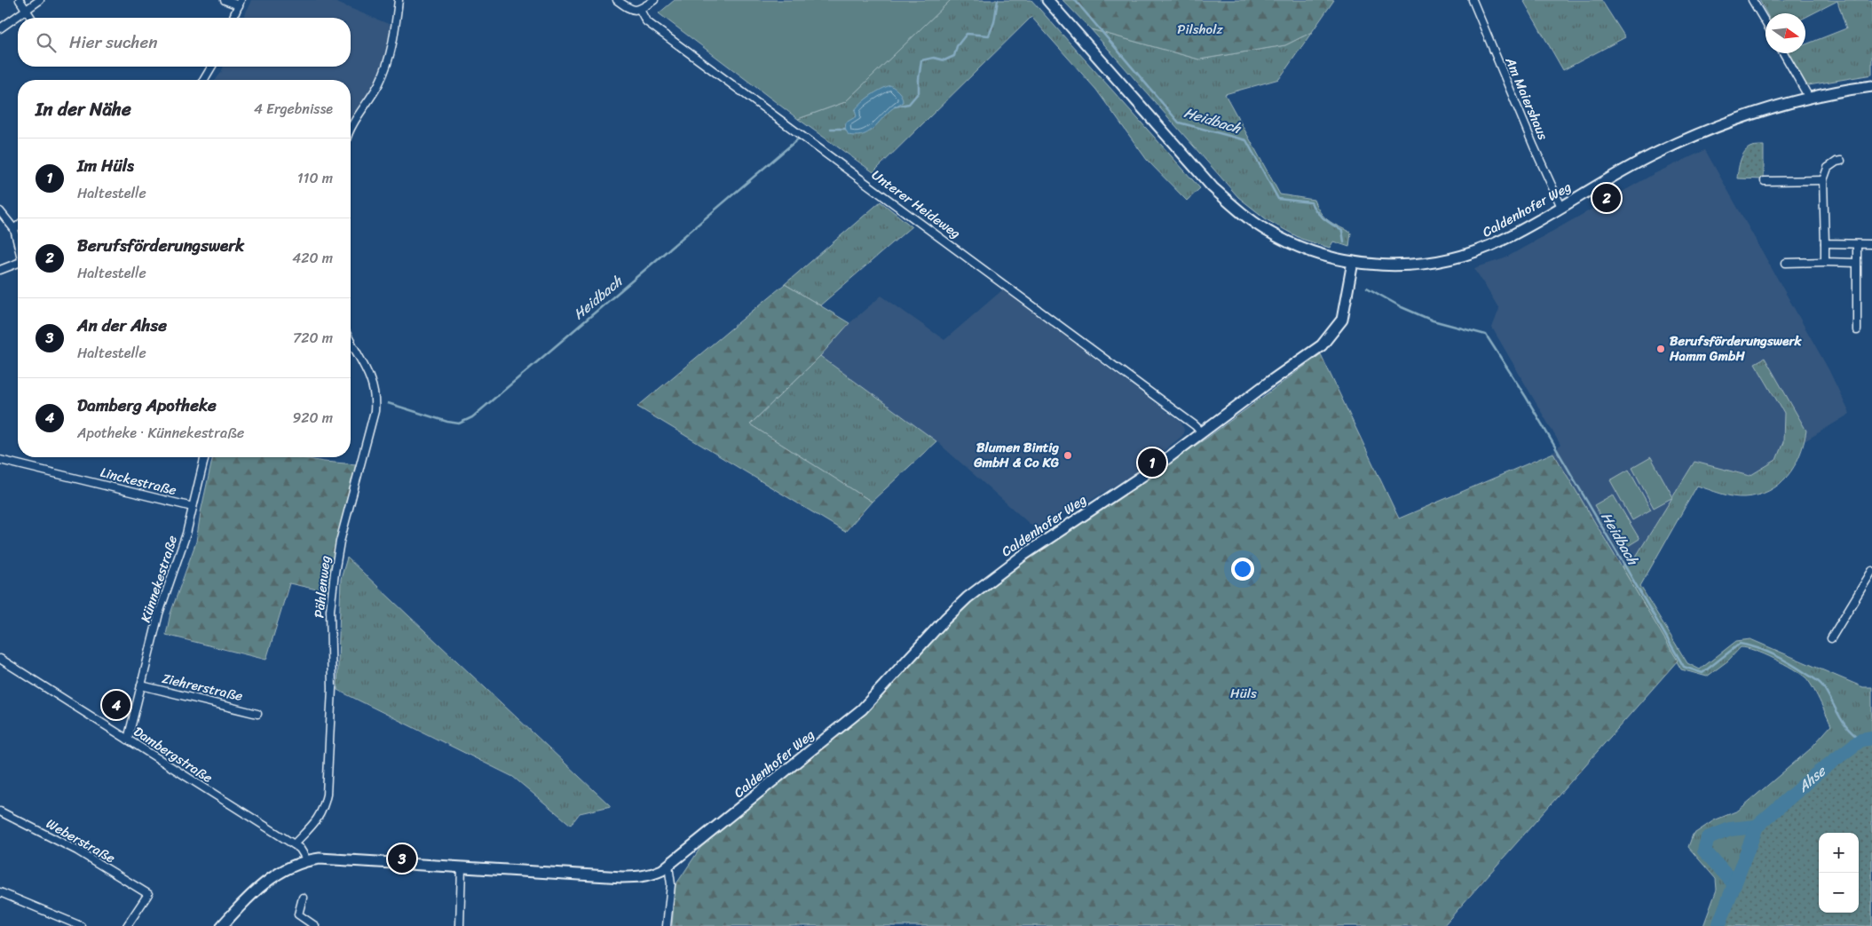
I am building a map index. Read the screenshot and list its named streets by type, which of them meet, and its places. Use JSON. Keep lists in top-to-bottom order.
{
  "streets": {
    "main road": ["Caldenhofer Weg"],
    "street": [
      "Am Maiershaus",
      "Unterer Heideweg",
      "Linckestraße",
      "Künnekestraße",
      "Pählenweg",
      "Ziehrerstraße",
      "Dambergstraße",
      "Weberstraße"
    ]
  },
  "crossings": [
    ["Am Maiershaus", "Caldenhofer Weg"],
    ["Unterer Heideweg", "Caldenhofer Weg"],
    ["Caldenhofer Weg", "Dambergstraße"],
    ["Linckestraße", "Künnekestraße"],
    ["Künnekestraße", "Ziehrerstraße"],
    ["Künnekestraße", "Dambergstraße"],
    ["Pählenweg", "Dambergstraße"]
  ],
  "water": ["Heidbach", "Ahse"],
  "parks": ["Pilsholz", "Hüls"],
  "places": ["Berufsförderungswerk Hamm GmbH", "Blumen Bintig GmbH & Co KG"],
  "north": "right",
  "page": {
    "search": "Hier suchen",
    "heading": ["In der Nähe", "4 Ergebnisse"],
    "list": [
      {
        "mark": "1",
        "name": "Im Hüls",
        "note": "Haltestelle",
        "value": "110 m"
      },
      {
        "mark": "2",
        "name": "Berufsförderungswerk",
        "note": "Haltestelle",
        "value": "420 m"
      },
      {
        "mark": "3",
        "name": "An der Ahse",
        "note": "Haltestelle",
        "value": "720 m"
      },
      {
        "mark": "4",
        "name": "Damberg Apotheke",
        "note": "Apotheke · Künnekestraße",
        "value": "920 m"
      }
    ],
    "pins": [
      "2",
      "1",
      "4",
      "3"
    ],
    "map_buttons": ["+", "−"]
  }
}
